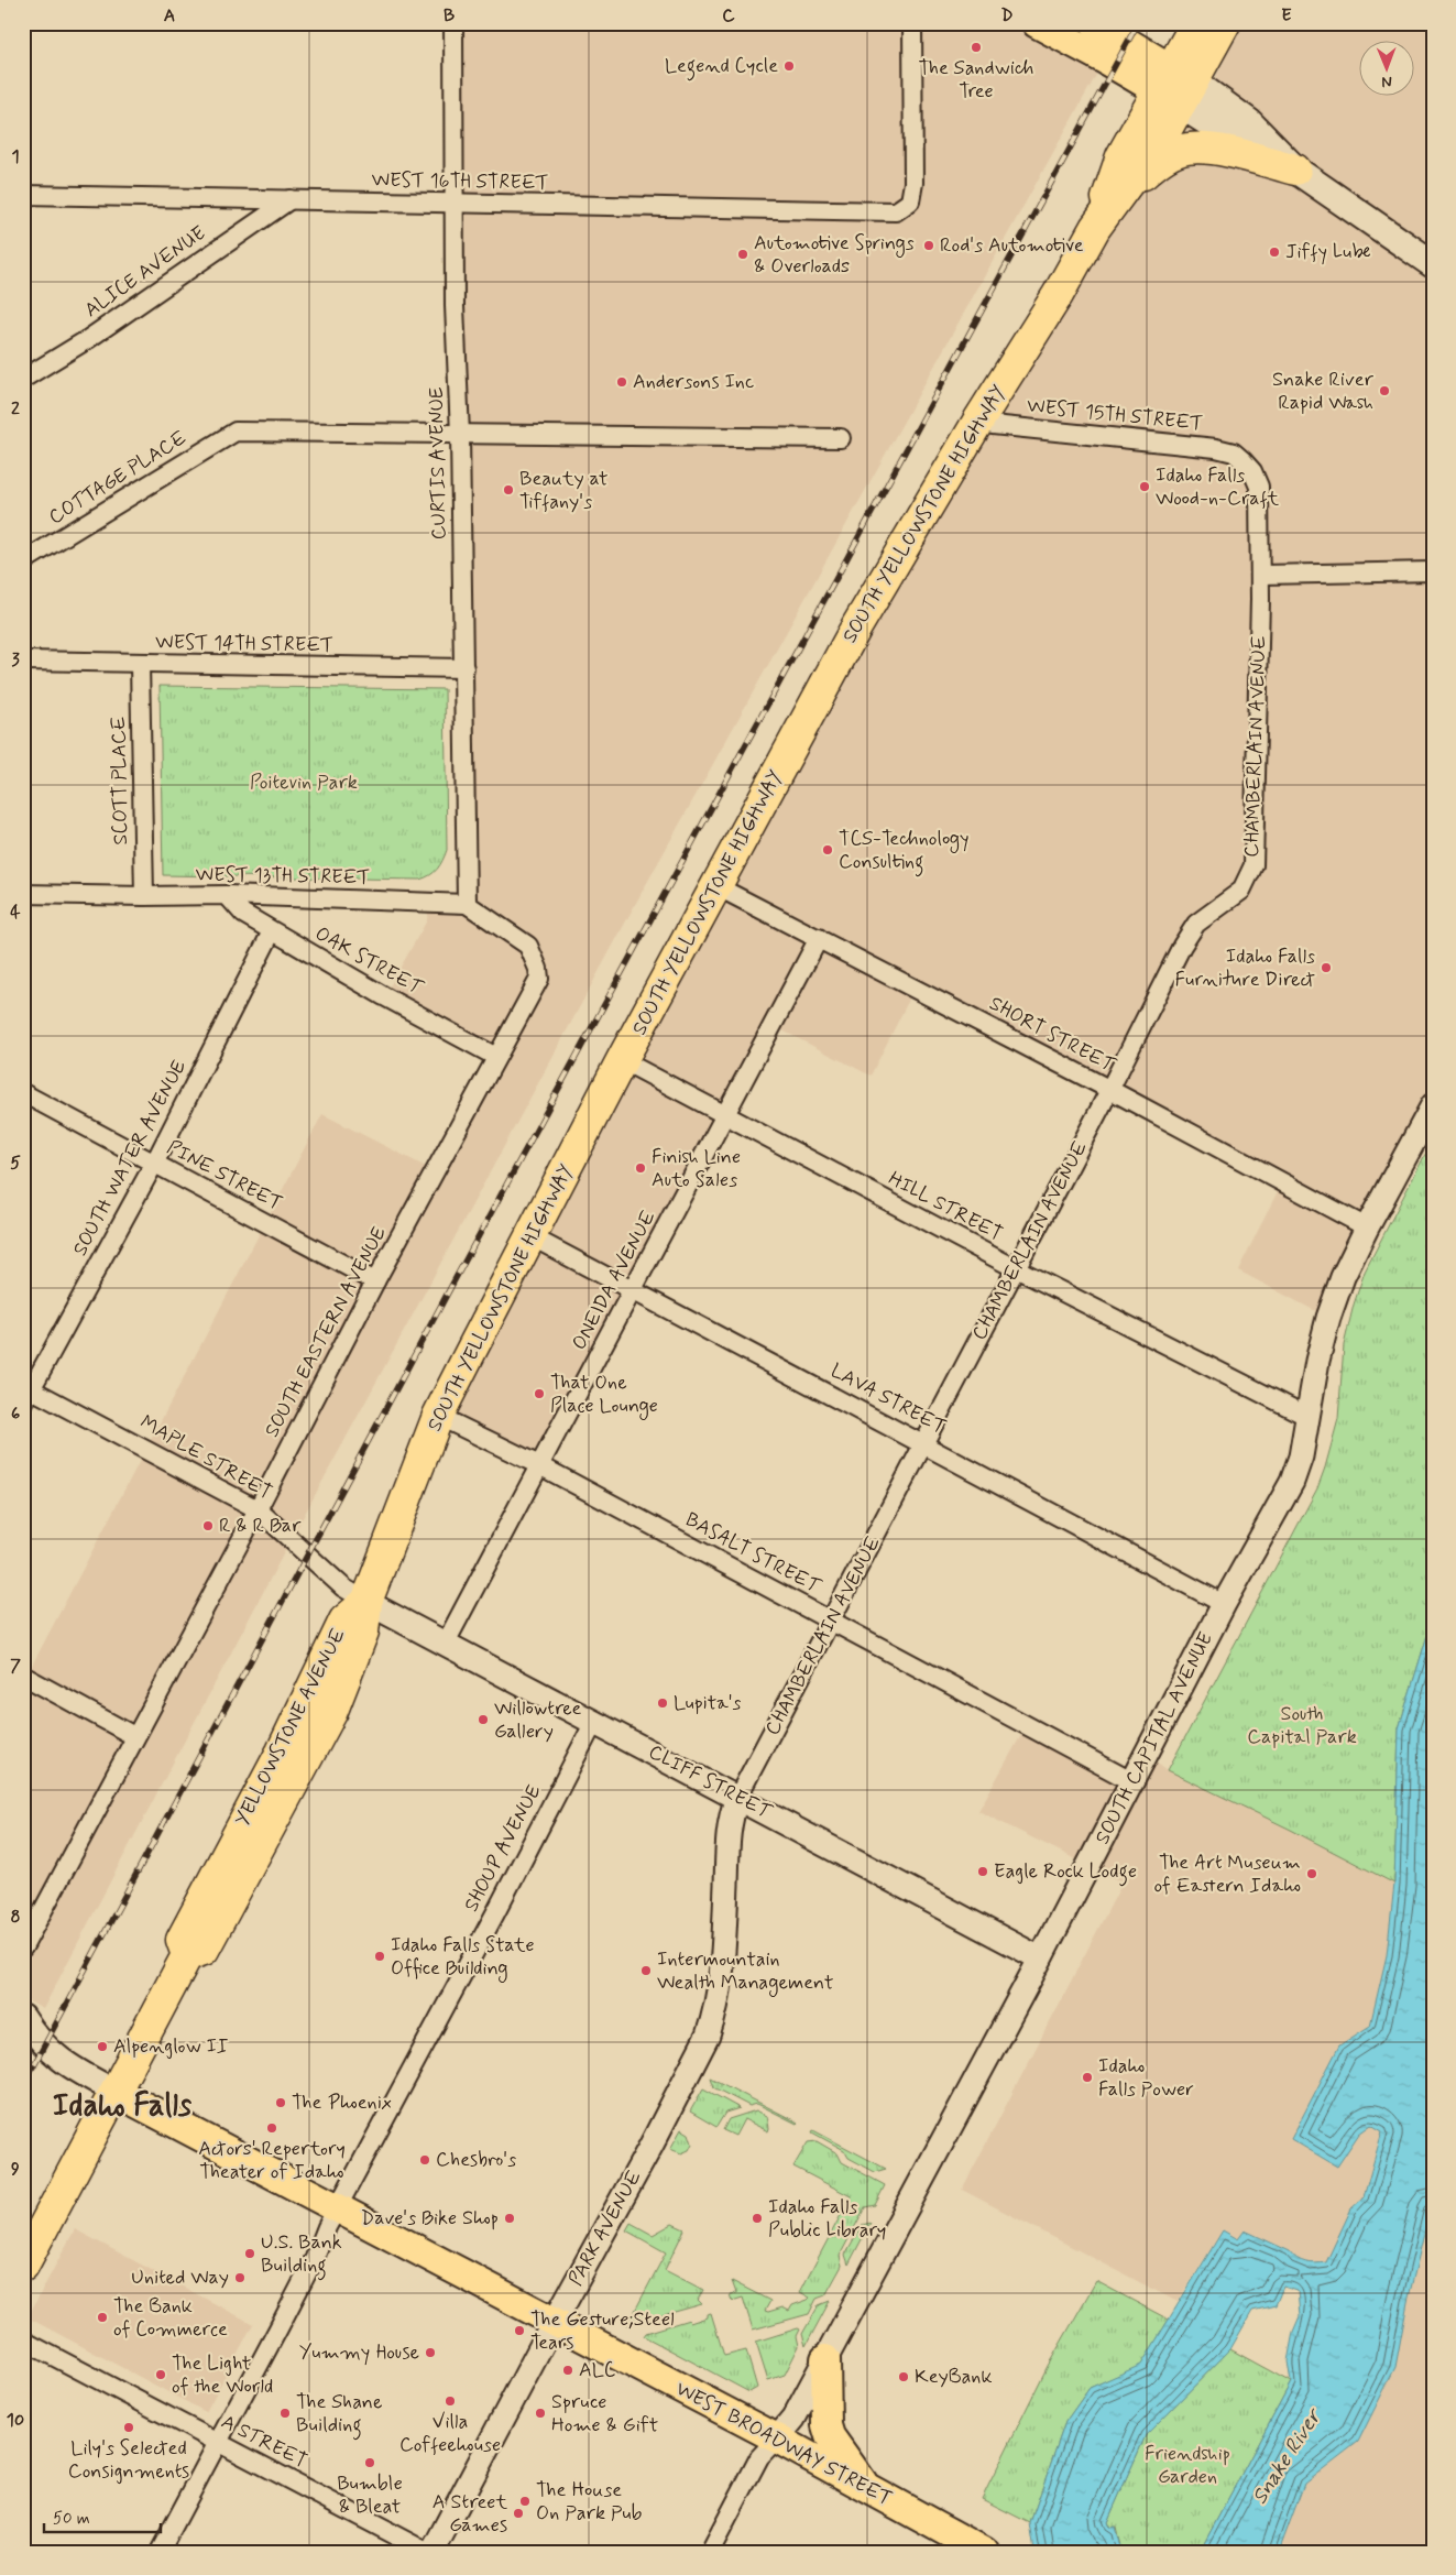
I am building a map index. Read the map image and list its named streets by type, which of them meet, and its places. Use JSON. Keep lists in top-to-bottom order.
{
  "streets": {
    "highway": ["SOUTH YELLOWSTONE HIGHWAY", "YELLOWSTONE AVENUE"],
    "main road": ["WEST BROADWAY STREET"],
    "street": [
      "WEST 16TH STREET",
      "ALICE AVENUE",
      "WEST 15TH STREET",
      "CURTIS AVENUE",
      "COTTAGE PLACE",
      "WEST 14TH STREET",
      "CHAMBERLAIN AVENUE",
      "SCOTT PLACE",
      "WEST 13TH STREET",
      "OAK STREET",
      "SHORT STREET",
      "SOUTH WATER AVENUE",
      "PINE STREET",
      "HILL STREET",
      "ONEIDA AVENUE",
      "SOUTH EASTERN AVENUE",
      "LAVA STREET",
      "MAPLE STREET",
      "BASALT STREET",
      "SOUTH CAPITAL AVENUE",
      "CLIFF STREET",
      "SHOUP AVENUE",
      "PARK AVENUE",
      "A STREET"
    ]
  },
  "crossings": [
    ["WEST 16TH STREET", "ALICE AVENUE"],
    ["WEST 16TH STREET", "CURTIS AVENUE"],
    ["WEST 15TH STREET", "SOUTH YELLOWSTONE HIGHWAY"],
    ["WEST 15TH STREET", "CHAMBERLAIN AVENUE"],
    ["CURTIS AVENUE", "COTTAGE PLACE"],
    ["CURTIS AVENUE", "WEST 14TH STREET"],
    ["CURTIS AVENUE", "WEST 13TH STREET"],
    ["CURTIS AVENUE", "SOUTH EASTERN AVENUE"],
    ["SOUTH YELLOWSTONE HIGHWAY", "SHORT STREET"],
    ["SOUTH YELLOWSTONE HIGHWAY", "HILL STREET"],
    ["SOUTH YELLOWSTONE HIGHWAY", "LAVA STREET"],
    ["SOUTH YELLOWSTONE HIGHWAY", "MAPLE STREET"],
    ["SOUTH YELLOWSTONE HIGHWAY", "BASALT STREET"],
    ["SOUTH YELLOWSTONE HIGHWAY", "YELLOWSTONE AVENUE"],
    ["SOUTH YELLOWSTONE HIGHWAY", "CLIFF STREET"],
    ["WEST 14TH STREET", "SCOTT PLACE"],
    ["CHAMBERLAIN AVENUE", "SHORT STREET"],
    ["CHAMBERLAIN AVENUE", "HILL STREET"],
    ["CHAMBERLAIN AVENUE", "LAVA STREET"],
    ["CHAMBERLAIN AVENUE", "BASALT STREET"],
    ["CHAMBERLAIN AVENUE", "CLIFF STREET"],
    ["CHAMBERLAIN AVENUE", "PARK AVENUE"],
    ["SCOTT PLACE", "WEST 13TH STREET"],
    ["WEST 13TH STREET", "OAK STREET"],
    ["WEST 13TH STREET", "SOUTH EASTERN AVENUE"],
    ["OAK STREET", "SOUTH WATER AVENUE"],
    ["OAK STREET", "SOUTH EASTERN AVENUE"],
    ["SHORT STREET", "ONEIDA AVENUE"],
    ["SHORT STREET", "SOUTH CAPITAL AVENUE"],
    ["SOUTH WATER AVENUE", "PINE STREET"],
    ["SOUTH WATER AVENUE", "MAPLE STREET"],
    ["PINE STREET", "SOUTH EASTERN AVENUE"],
    ["HILL STREET", "ONEIDA AVENUE"],
    ["HILL STREET", "SOUTH CAPITAL AVENUE"],
    ["ONEIDA AVENUE", "LAVA STREET"],
    ["ONEIDA AVENUE", "BASALT STREET"],
    ["ONEIDA AVENUE", "CLIFF STREET"],
    ["SOUTH EASTERN AVENUE", "MAPLE STREET"],
    ["LAVA STREET", "SOUTH CAPITAL AVENUE"],
    ["MAPLE STREET", "YELLOWSTONE AVENUE"],
    ["MAPLE STREET", "CLIFF STREET"],
    ["BASALT STREET", "SOUTH CAPITAL AVENUE"],
    ["YELLOWSTONE AVENUE", "CLIFF STREET"],
    ["YELLOWSTONE AVENUE", "WEST BROADWAY STREET"],
    ["SOUTH CAPITAL AVENUE", "CLIFF STREET"],
    ["SOUTH CAPITAL AVENUE", "WEST BROADWAY STREET"],
    ["CLIFF STREET", "SHOUP AVENUE"],
    ["SHOUP AVENUE", "A STREET"],
    ["SHOUP AVENUE", "WEST BROADWAY STREET"],
    ["PARK AVENUE", "WEST BROADWAY STREET"]
  ],
  "districts": ["Idaho Falls"],
  "water": ["Snake River"],
  "parks": ["Poitevin Park", "South Capital Park", "Friendship Garden"],
  "places": [
    "The Sandwich Tree",
    "Legend Cycle",
    "Rod's Automotive",
    "Jiffy Lube",
    "Automotive Springs & Overloads",
    "Andersons Inc",
    "Snake River Rapid Wash",
    "Idaho Falls Wood-n-Craft",
    "Beauty at Tiffany's",
    "TCS-Technology Consulting",
    "Idaho Falls Furniture Direct",
    "Finish Line Auto Sales",
    "That One Place Lounge",
    "R & R Bar",
    "Lupita's",
    "Willowtree Gallery",
    "Eagle Rock Lodge",
    "The Art Museum of Eastern Idaho",
    "Idaho Falls State Office Building",
    "Intermountain Wealth Management",
    "Alpenglow II",
    "Idaho Falls Power",
    "The Phoenix",
    "Actors' Repertory Theater of Idaho",
    "Chesbro's",
    "Dave's Bike Shop",
    "Idaho Falls Public Library",
    "U.S. Bank Building",
    "United Way",
    "The Bank of Commerce",
    "The Gesture;Steel Tears",
    "Yummy House",
    "ALC",
    "The Light of the World",
    "KeyBank",
    "Villa Coffeehouse",
    "The Shane Building",
    "Spruce Home & Gift",
    "Lily's Selected Consignments",
    "Bumble & Bleat",
    "The House On Park Pub",
    "A Street Games"
  ],
  "scale_bar": "50 m",
  "north": "bottom",
  "grid": {
    "columns": [
      "A",
      "B",
      "C",
      "D",
      "E"
    ],
    "rows": [
      "1",
      "2",
      "3",
      "4",
      "5",
      "6",
      "7",
      "8",
      "9",
      "10"
    ]
  }
}
